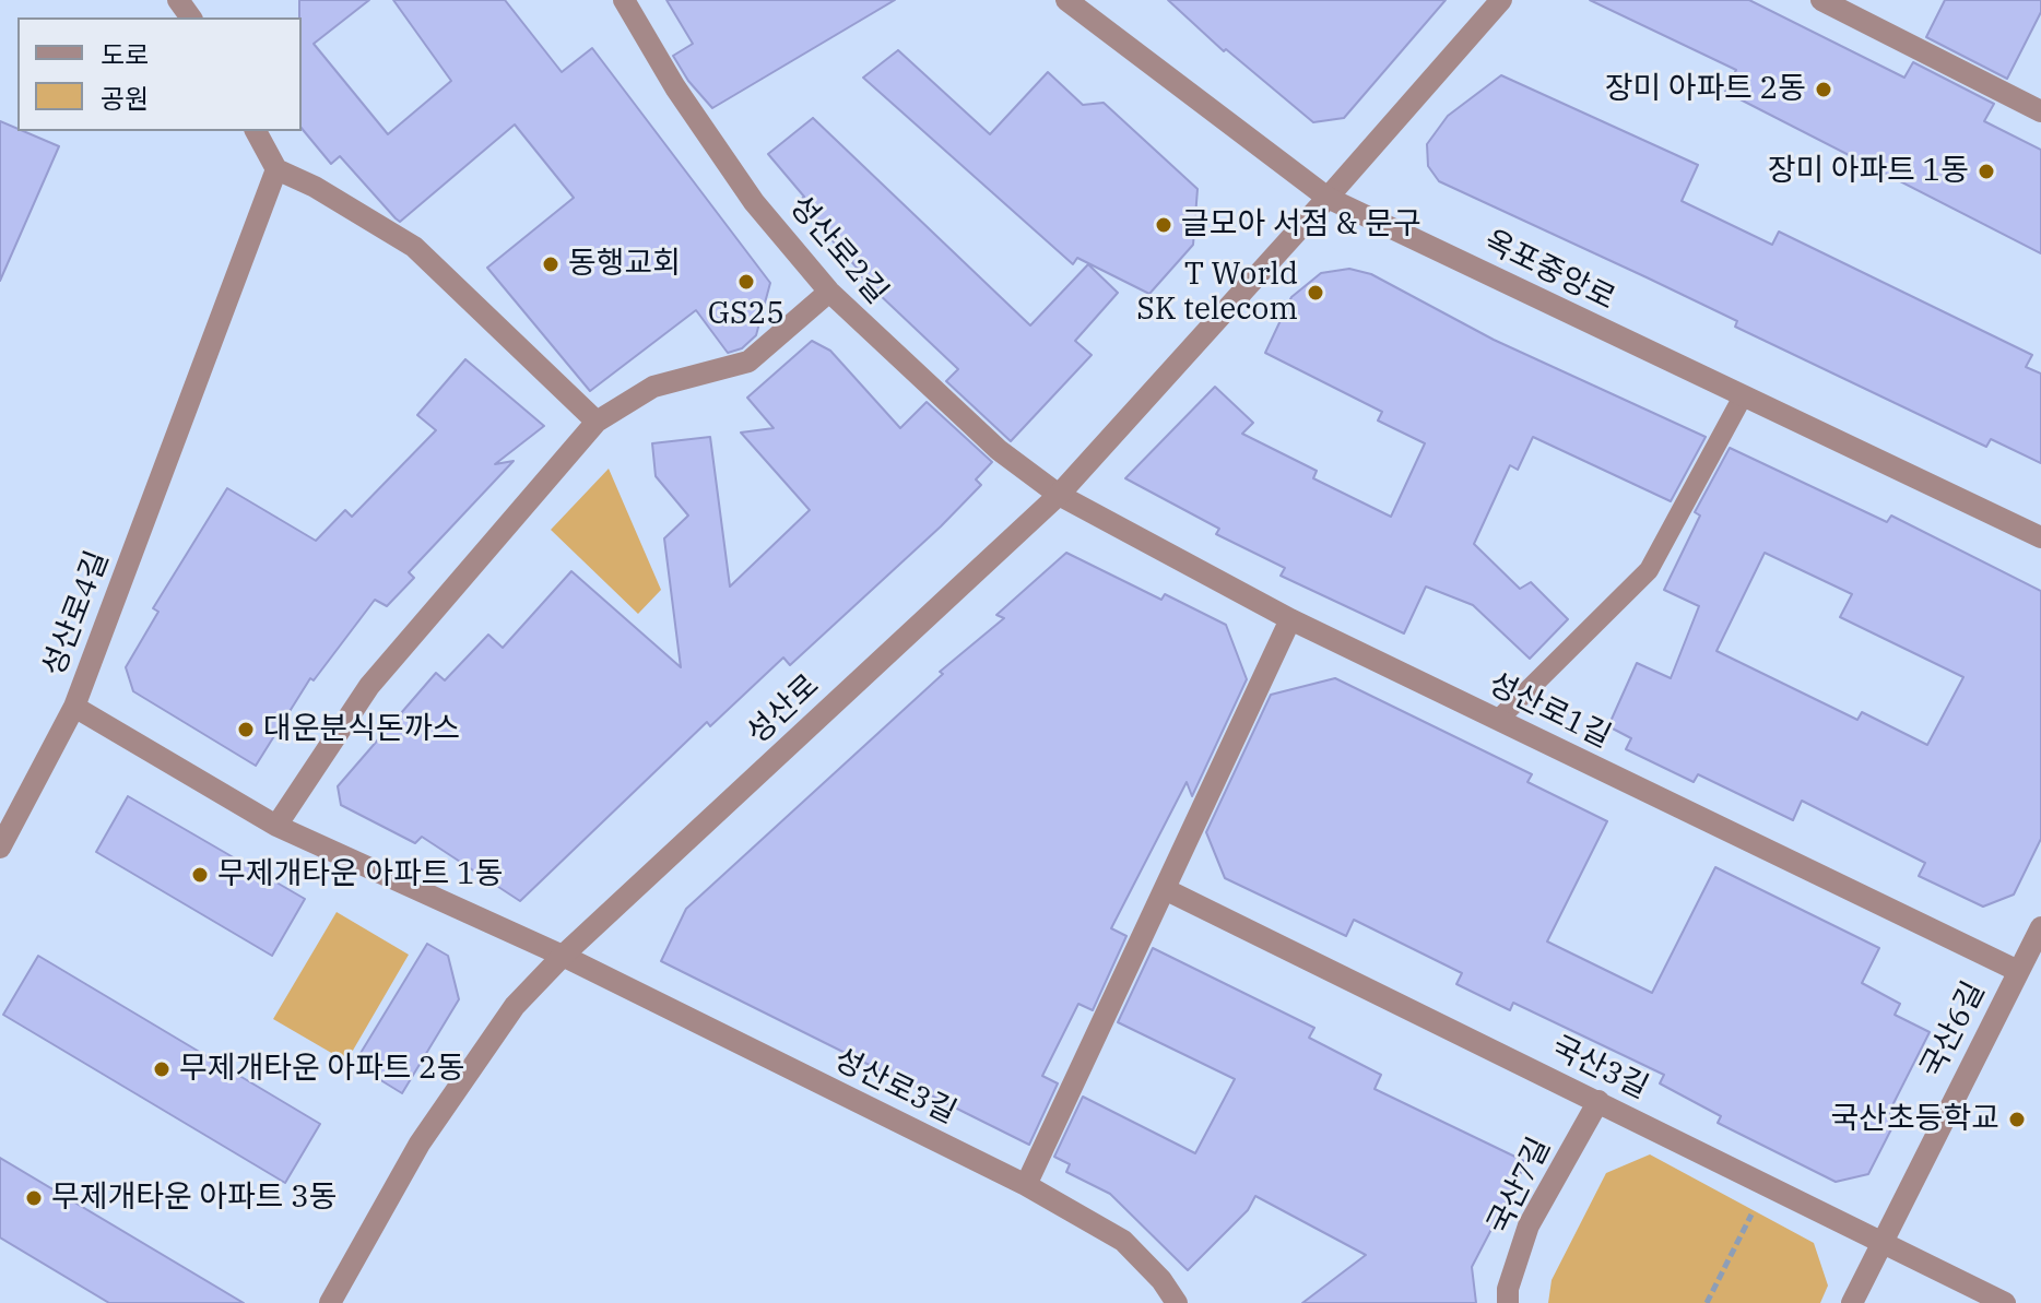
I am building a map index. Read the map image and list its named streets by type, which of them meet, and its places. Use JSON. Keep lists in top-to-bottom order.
{
  "streets": {
    "street": [
      "성산로2길",
      "옥포중앙로",
      "성산로4길",
      "성산로",
      "성산로1길",
      "국산6길",
      "국산3길",
      "성산로3길",
      "국산7길"
    ]
  },
  "crossings": [
    ["성산로2길", "성산로"],
    ["성산로2길", "성산로1길"],
    ["옥포중앙로", "성산로"],
    ["성산로4길", "성산로"],
    ["성산로4길", "성산로3길"],
    ["성산로", "성산로1길"],
    ["성산로", "성산로3길"],
    ["성산로1길", "국산6길"],
    ["국산6길", "국산3길"],
    ["국산3길", "국산7길"]
  ],
  "places": [
    "장미 아파트 2동",
    "장미 아파트 1동",
    "글모아 서점 & 문구",
    "동행교회",
    "GS25",
    "T World SK telecom",
    "대운분식돈까스",
    "무제개타운 아파트 1동",
    "무제개타운 아파트 2동",
    "국산초등학교",
    "무제개타운 아파트 3동"
  ],
  "legend": ["도로", "공원"]
}
